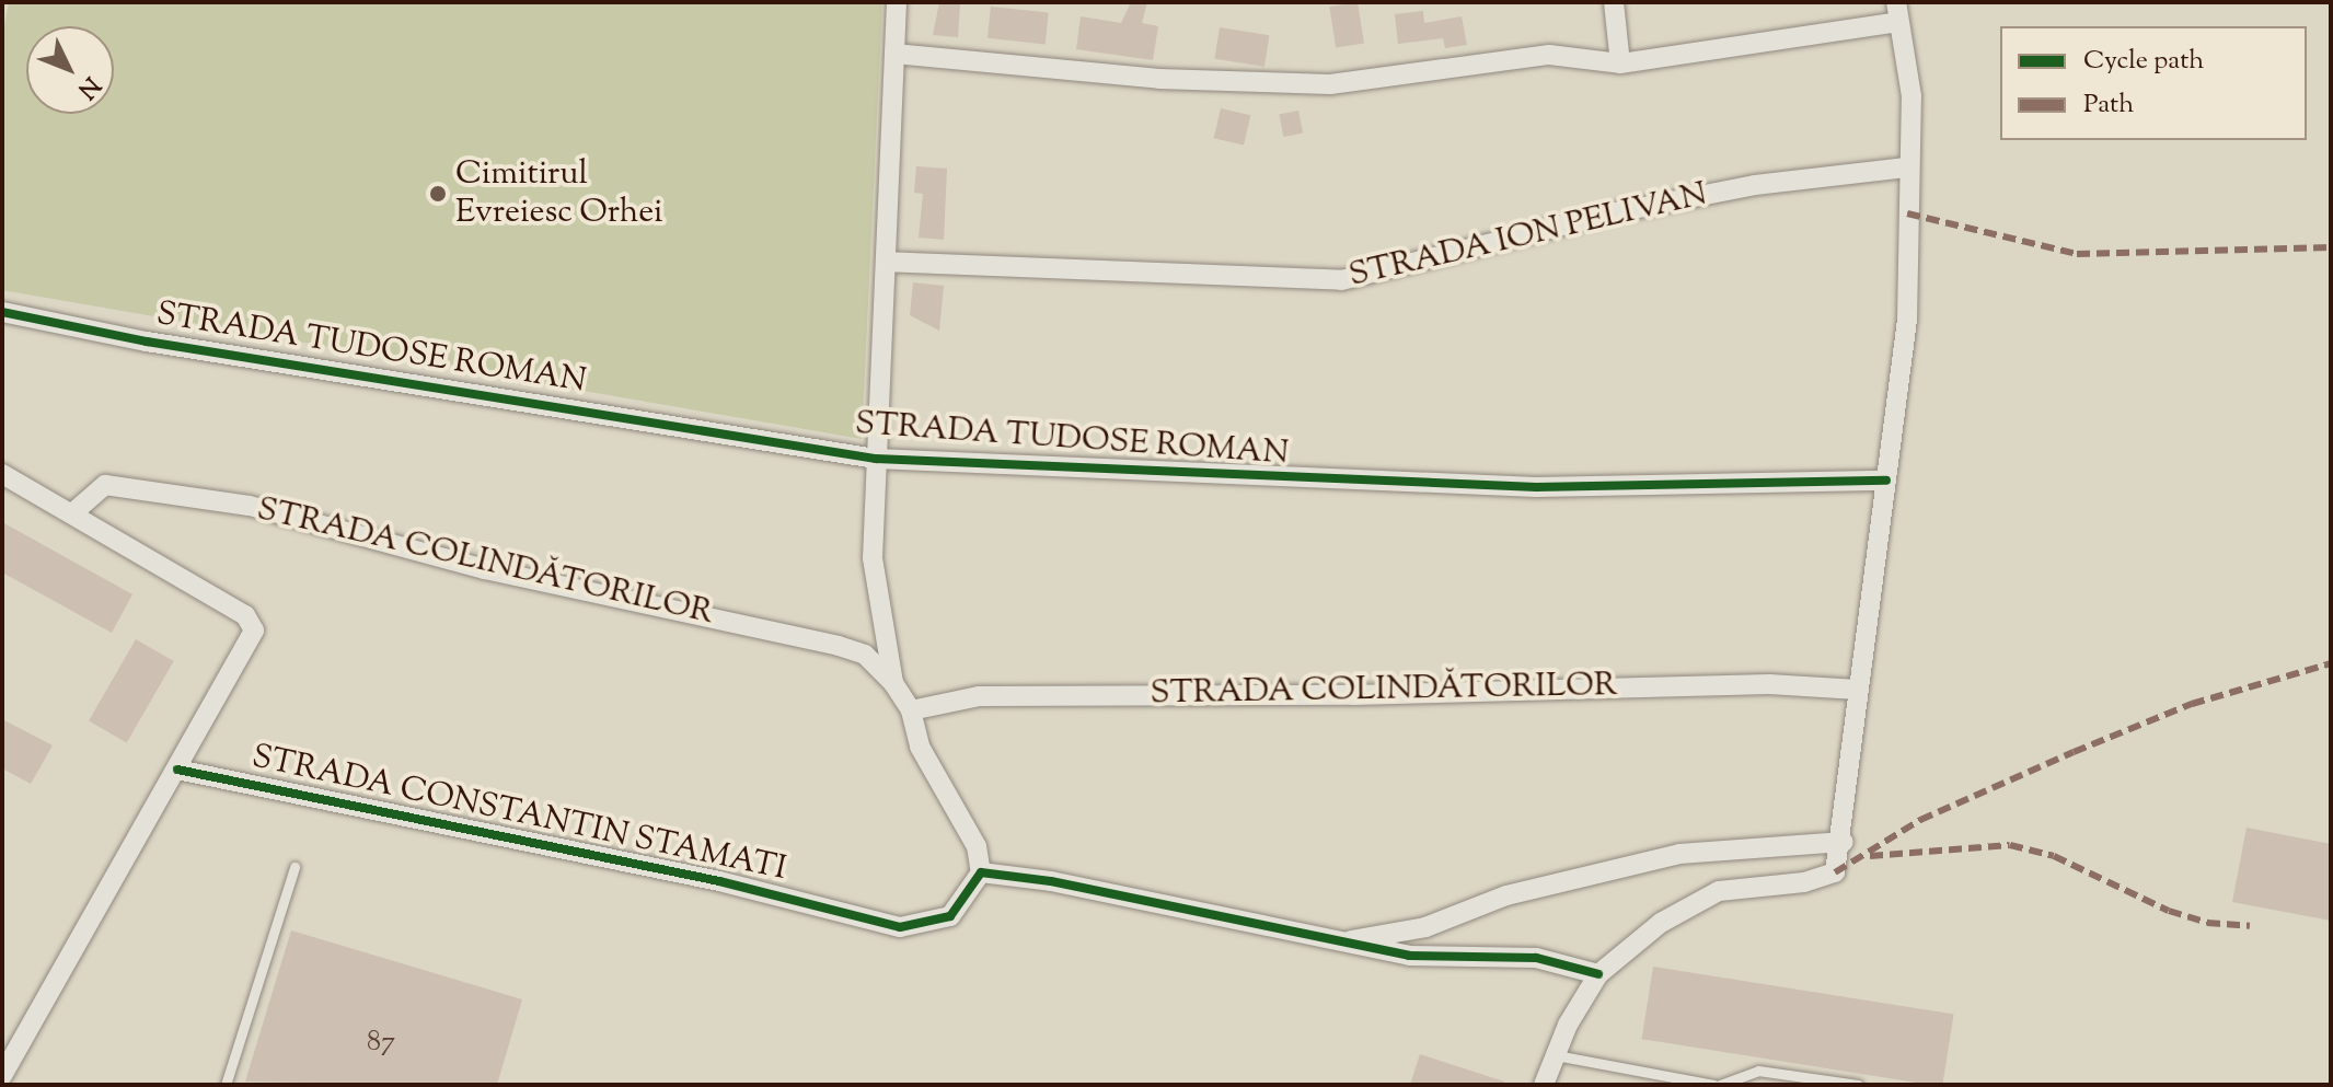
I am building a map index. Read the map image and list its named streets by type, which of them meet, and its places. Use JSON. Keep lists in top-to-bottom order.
{
  "streets": {
    "street": [
      "STRADA ION PELIVAN",
      "STRADA TUDOSE ROMAN",
      "STRADA COLINDĂTORILOR",
      "STRADA CONSTANTIN STAMATI"
    ]
  },
  "places": ["Cimitirul Evreiesc Orhei"],
  "house_numbers": ["87"],
  "legend": ["Cycle path", "Path"],
  "north": "bottom right"
}
